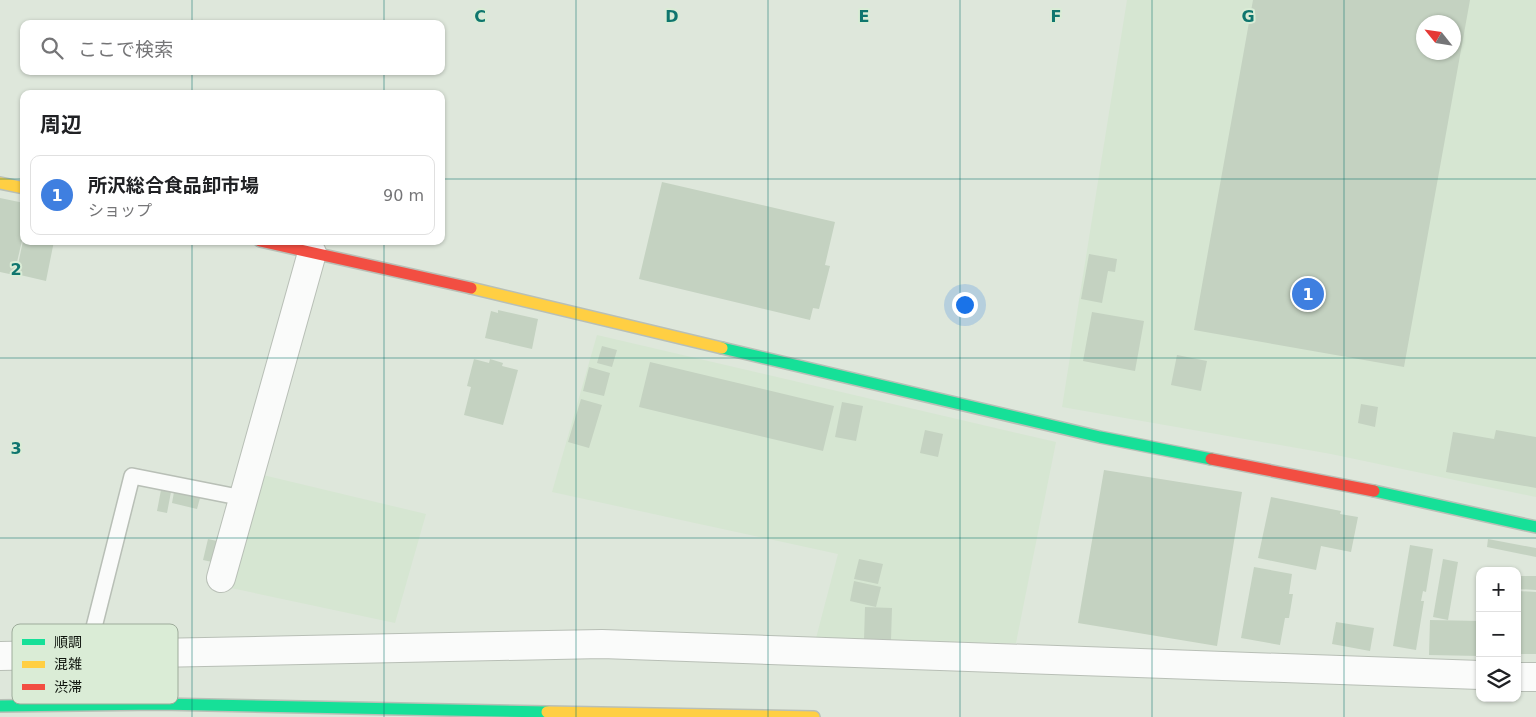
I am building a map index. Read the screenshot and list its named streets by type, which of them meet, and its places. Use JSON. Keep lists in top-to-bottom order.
{
  "legend": ["順調", "混雑", "渋滞"],
  "north": "top left",
  "page": {
    "search": "ここで検索",
    "heading": "周辺",
    "list": [
      {
        "mark": "1",
        "name": "所沢総合食品卸市場",
        "note": "ショップ",
        "value": "90 m"
      }
    ],
    "pins": "1",
    "map_buttons": ["+", "−"]
  },
  "grid": {
    "columns": [
      "C",
      "D",
      "E",
      "F",
      "G"
    ],
    "rows": ["2", "3"]
  }
}
